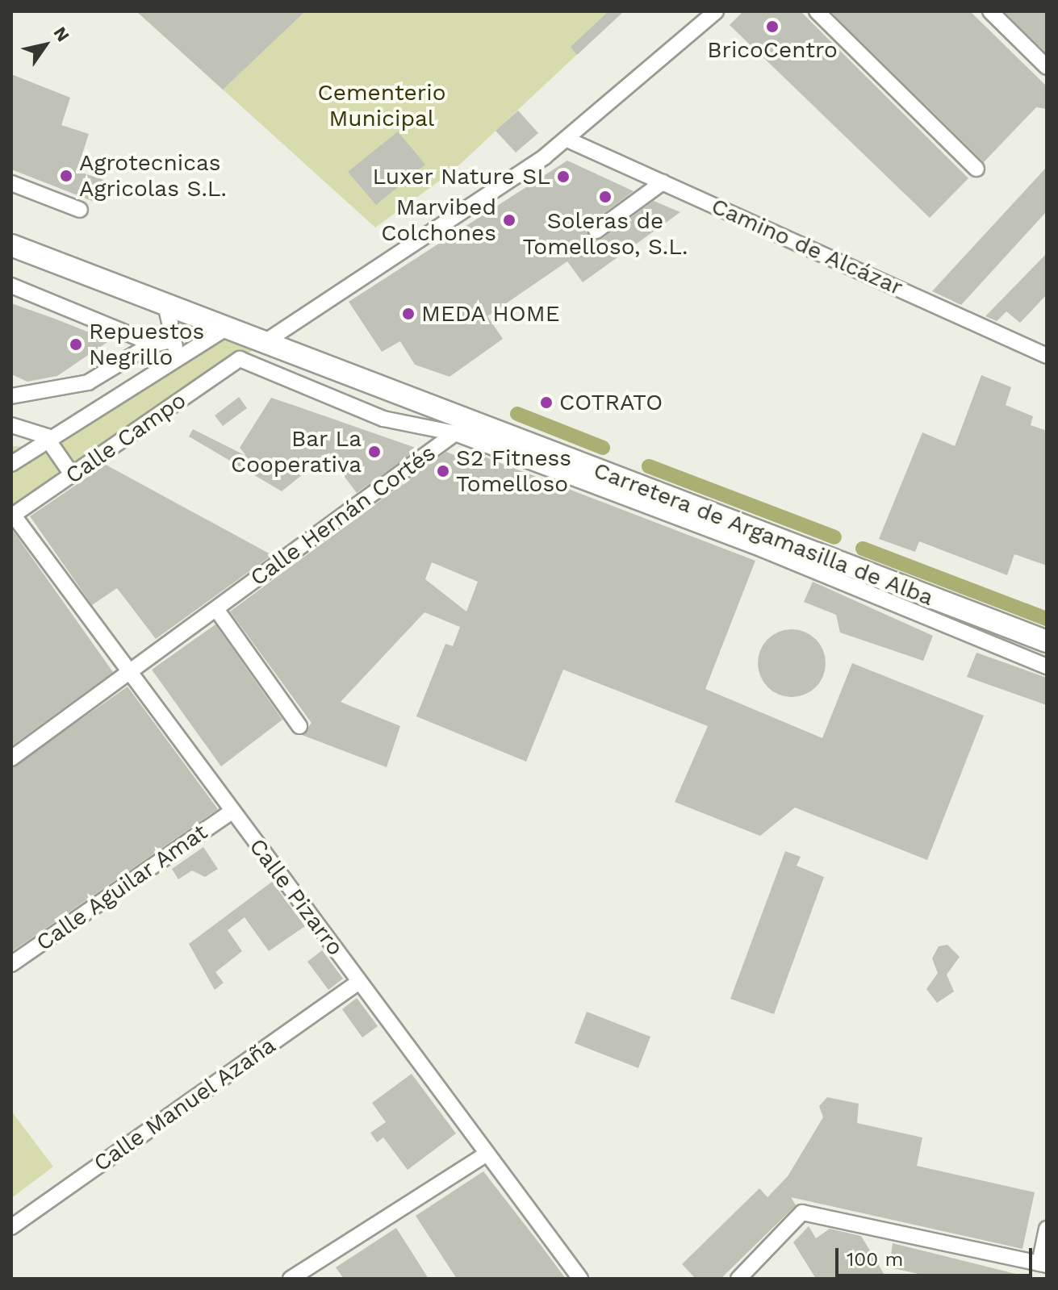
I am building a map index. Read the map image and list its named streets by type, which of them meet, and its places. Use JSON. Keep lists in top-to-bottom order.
{
  "streets": {
    "highway": ["Carretera de Argamasilla de Alba"],
    "street": [
      "Camino de Alcázar",
      "Calle Campo",
      "Calle Hernán Cortés",
      "Calle Aguilar Amat",
      "Calle Pizarro",
      "Calle Manuel Azaña"
    ]
  },
  "crossings": [
    ["Calle Campo", "Carretera de Argamasilla de Alba"],
    ["Calle Campo", "Calle Pizarro"],
    ["Calle Hernán Cortés", "Carretera de Argamasilla de Alba"],
    ["Calle Hernán Cortés", "Calle Pizarro"],
    ["Calle Aguilar Amat", "Calle Pizarro"],
    ["Calle Pizarro", "Calle Manuel Azaña"]
  ],
  "parks": ["Cementerio Municipal"],
  "places": [
    "BricoCentro",
    "Agrotecnicas Agricolas S.L.",
    "Luxer Nature SL",
    "Soleras de Tomelloso, S.L.",
    "Marvibed Colchones",
    "MEDA HOME",
    "Repuestos Negrillo",
    "COTRATO",
    "Bar La Cooperativa",
    "S2 Fitness Tomelloso"
  ],
  "scale_bar": "100 m",
  "north": "top right"
}
